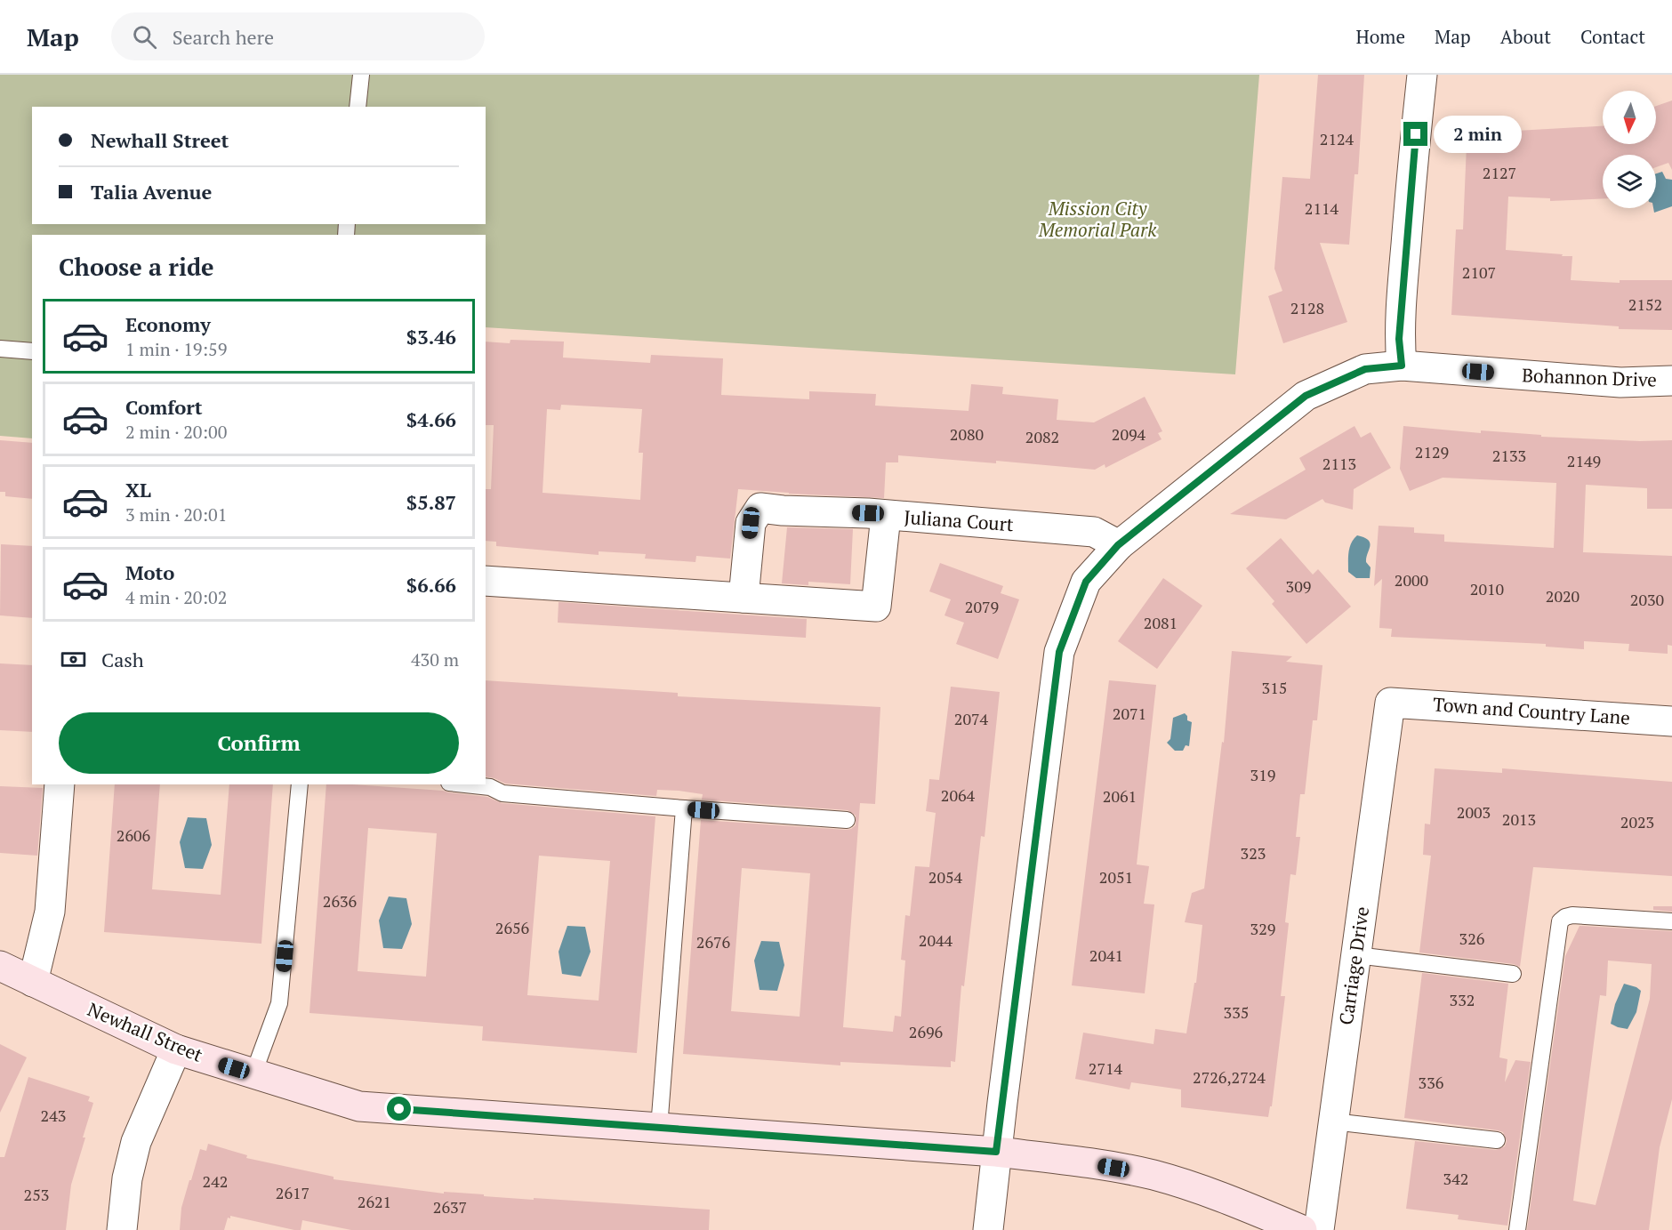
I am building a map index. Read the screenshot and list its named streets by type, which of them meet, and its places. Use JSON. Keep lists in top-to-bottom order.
{
  "streets": {
    "main road": ["Newhall Street"],
    "street": [
      "Bohannon Drive",
      "Juliana Court",
      "Town and Country Lane",
      "Carriage Drive"
    ]
  },
  "crossings": [
    ["Bohannon Drive", "Juliana Court"],
    ["Bohannon Drive", "Newhall Street"],
    ["Town and Country Lane", "Carriage Drive"]
  ],
  "parks": ["Mission City Memorial Park"],
  "house_numbers": [
    "2124",
    "2127",
    "2114",
    "2107",
    "2152",
    "2128",
    "2080",
    "2094",
    "2082",
    "2129",
    "2133",
    "2149",
    "2113",
    "2000",
    "309",
    "2010",
    "2020",
    "2030",
    "2079",
    "2081",
    "315",
    "2071",
    "2074",
    "319",
    "2064",
    "2061",
    "2003",
    "2013",
    "2023",
    "2606",
    "323",
    "2054",
    "2051",
    "2636",
    "2656",
    "329",
    "326",
    "2044",
    "2676",
    "2041",
    "332",
    "335",
    "2696",
    "2714",
    "2726,2724",
    "336",
    "243",
    "342",
    "242",
    "2617",
    "253",
    "2621",
    "2637"
  ],
  "north": "bottom",
  "page": {
    "header": "Map",
    "search": "Search here",
    "nav": [
      "Home",
      "Map",
      "About",
      "Contact"
    ],
    "banner": ["Newhall Street", "Talia Avenue"],
    "bubble": "2 min",
    "heading": "Choose a ride",
    "list": [
      {
        "name": "Economy",
        "note": "1 min · 19:59",
        "value": "$3.46"
      },
      {
        "name": "Comfort",
        "note": "2 min · 20:00",
        "value": "$4.66"
      },
      {
        "name": "XL",
        "note": "3 min · 20:01",
        "value": "$5.87"
      },
      {
        "name": "Moto",
        "note": "4 min · 20:02",
        "value": "$6.66"
      }
    ],
    "pay": ["Cash", "430 m"],
    "buttons": "Confirm"
  }
}
